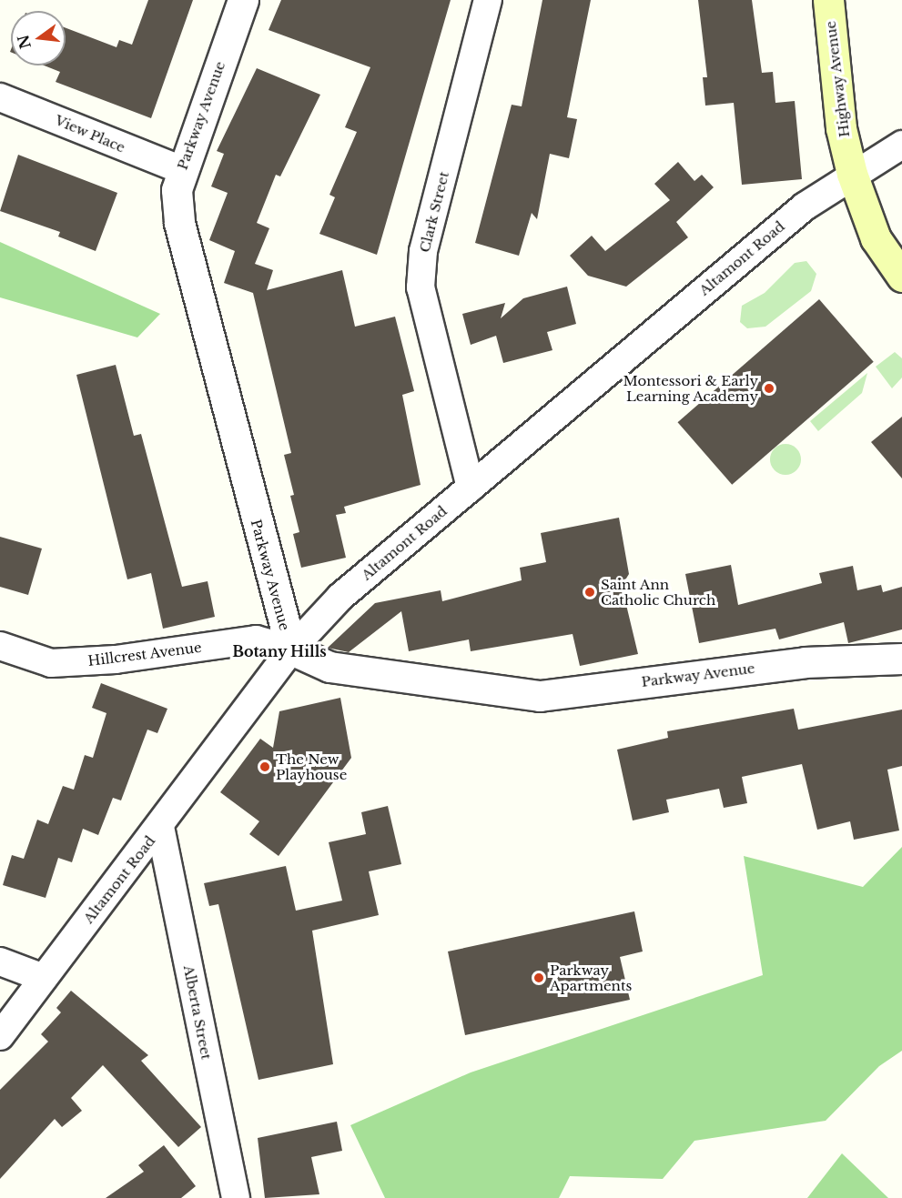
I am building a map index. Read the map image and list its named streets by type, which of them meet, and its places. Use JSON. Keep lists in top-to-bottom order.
{
  "streets": {
    "main road": ["Highway Avenue"],
    "street": [
      "Parkway Avenue",
      "View Place",
      "Clark Street",
      "Altamont Road",
      "Hillcrest Avenue",
      "Alberta Street"
    ]
  },
  "crossings": [
    ["Highway Avenue", "Altamont Road"],
    ["Parkway Avenue", "View Place"],
    ["Parkway Avenue", "Altamont Road"],
    ["Parkway Avenue", "Hillcrest Avenue"],
    ["Clark Street", "Altamont Road"],
    ["Altamont Road", "Hillcrest Avenue"],
    ["Altamont Road", "Alberta Street"]
  ],
  "districts": ["Botany Hills"],
  "places": [
    "Montessori & Early Learning Academy",
    "Saint Ann Catholic Church",
    "The New Playhouse",
    "Parkway Apartments"
  ],
  "north": "left"
}
